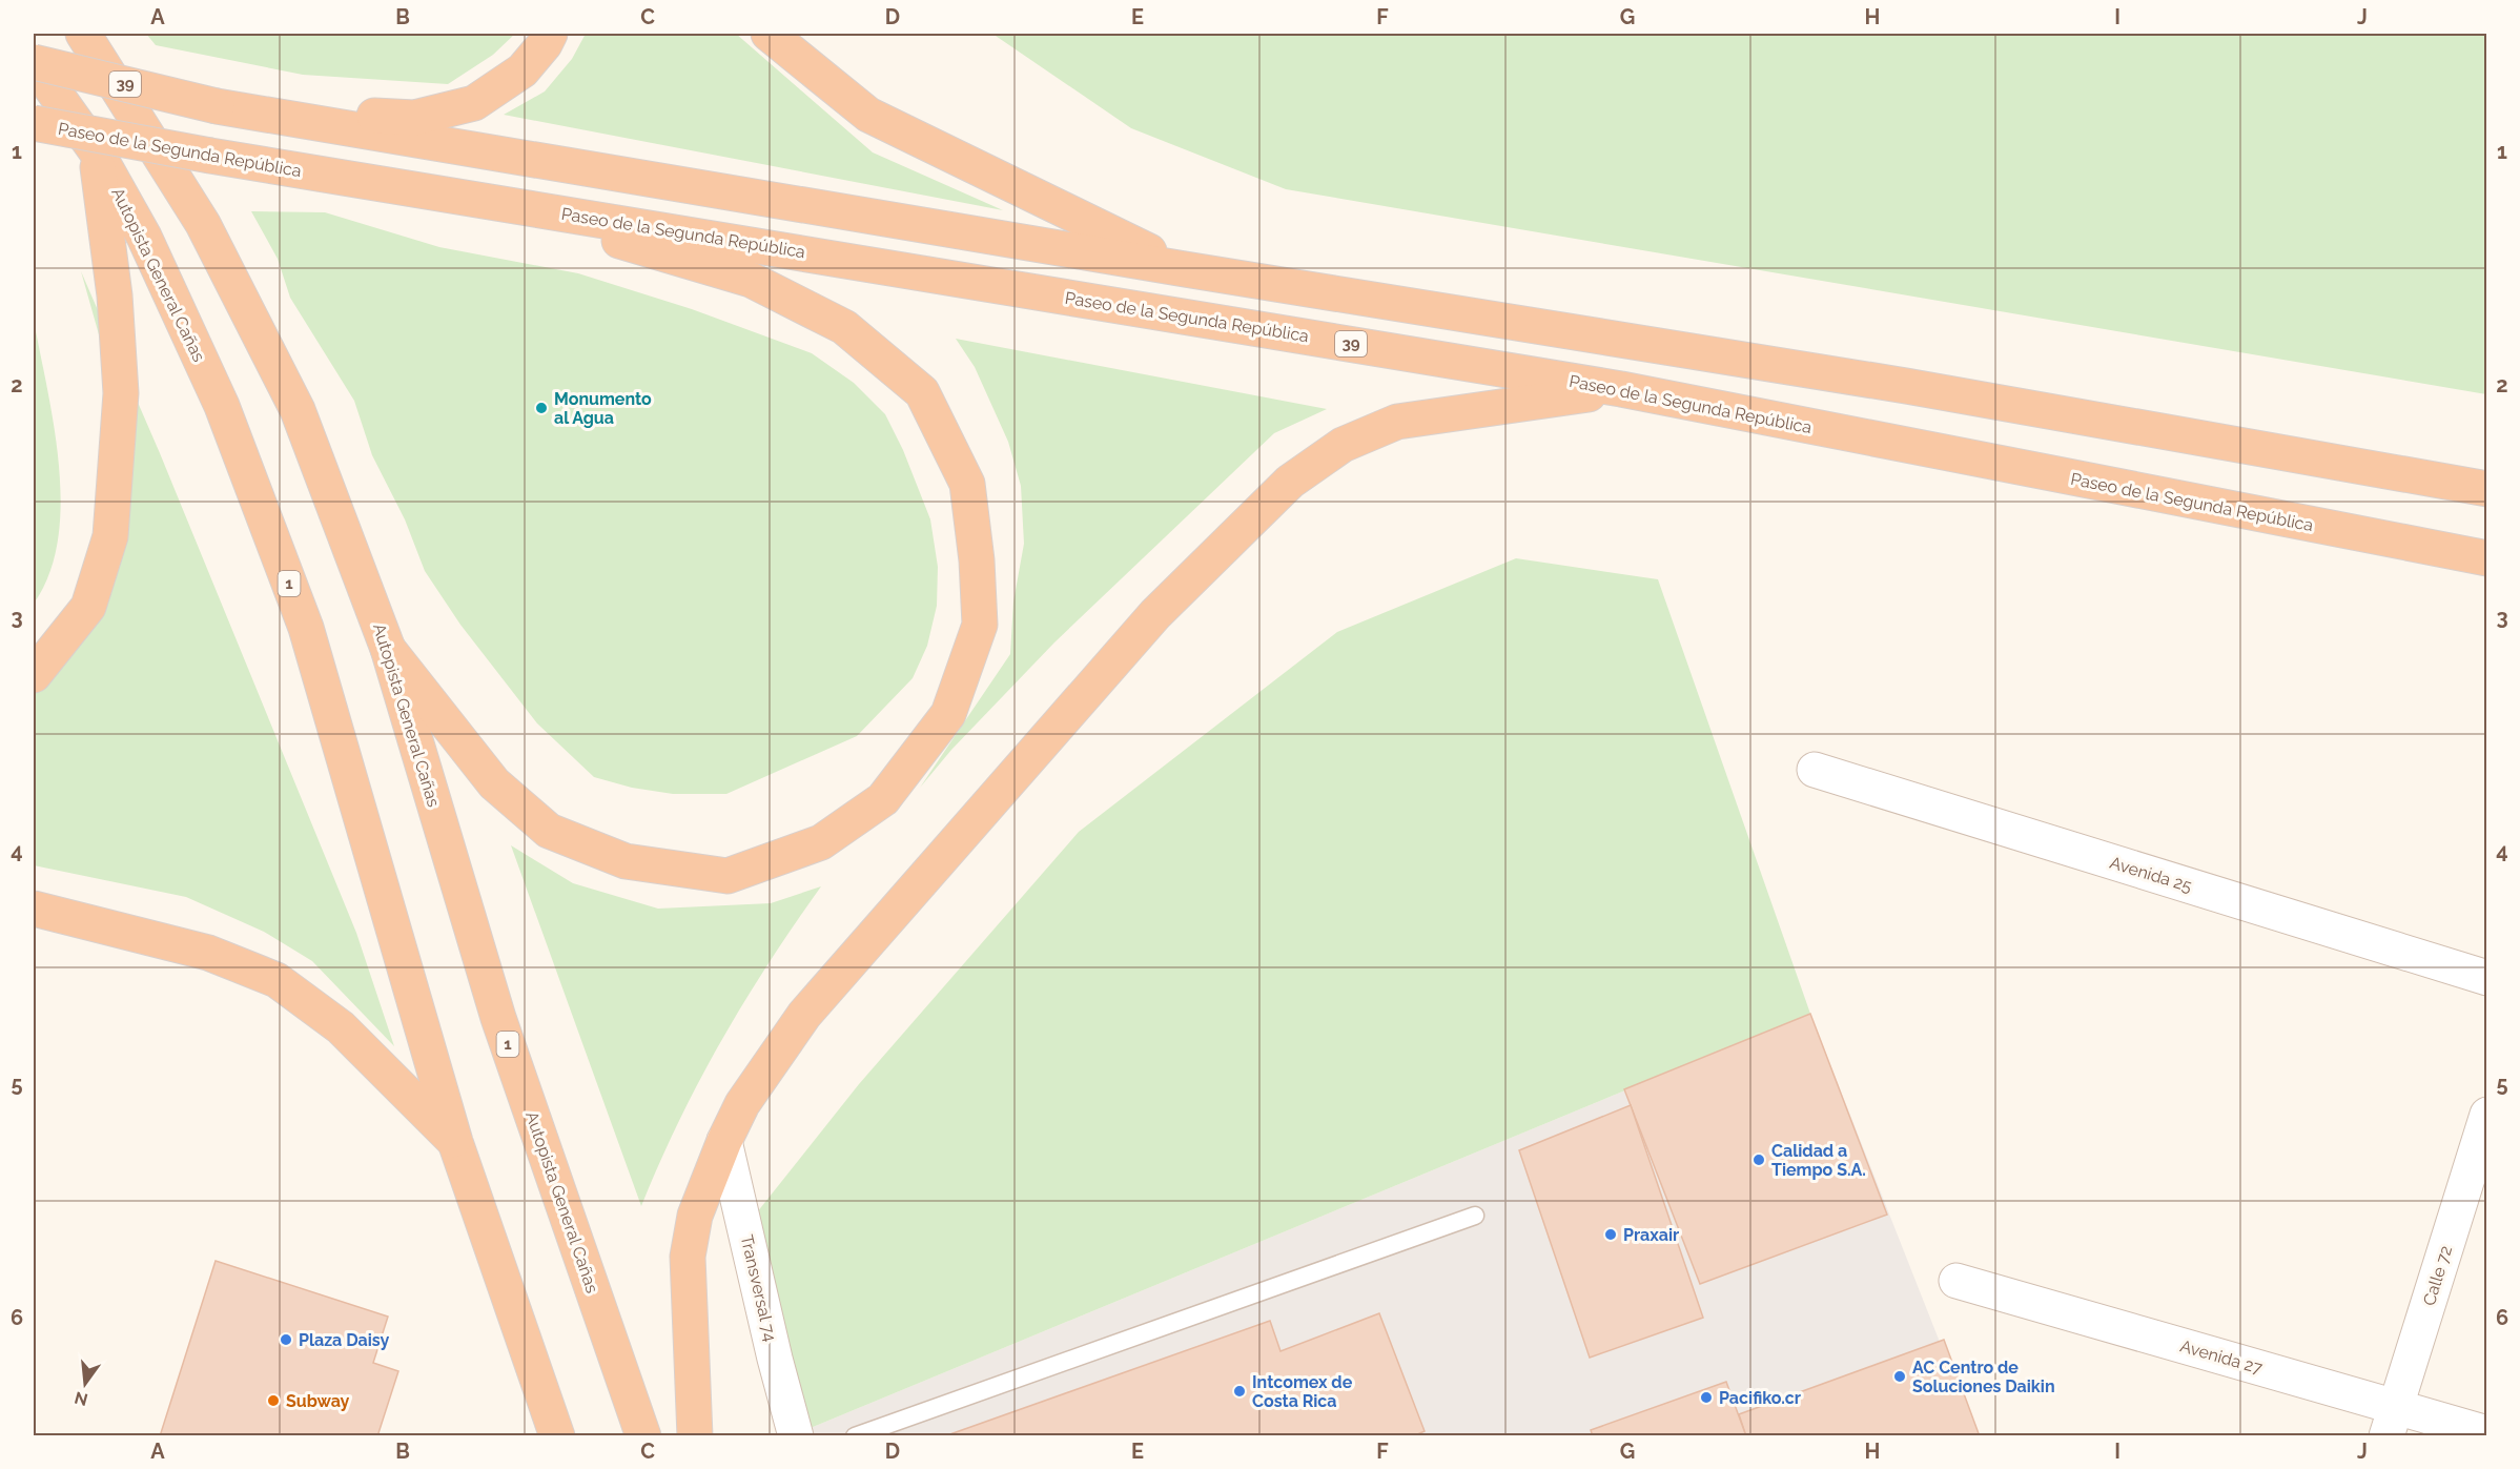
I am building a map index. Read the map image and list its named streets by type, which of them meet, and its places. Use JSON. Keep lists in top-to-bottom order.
{
  "streets": {
    "highway": [
      "39",
      "Paseo de la Segunda República",
      "Autopista General Cañas",
      "1"
    ],
    "street": [
      "Avenida 25",
      "Calle 72",
      "Transversal 74",
      "Avenida 27"
    ]
  },
  "crossings": [
    ["39", "Autopista General Cañas"],
    ["Calle 72", "Avenida 27"]
  ],
  "places": [
    "Monumento al Agua",
    "Calidad a Tiempo S.A.",
    "Praxair",
    "Plaza Daisy",
    "AC Centro de Soluciones Daikin",
    "Intcomex de Costa Rica",
    "Pacifiko.cr",
    "Subway"
  ],
  "north": "bottom",
  "grid": {
    "columns": [
      "A",
      "B",
      "C",
      "D",
      "E",
      "F",
      "G",
      "H",
      "I",
      "J"
    ],
    "rows": [
      "1",
      "2",
      "3",
      "4",
      "5",
      "6"
    ]
  }
}
